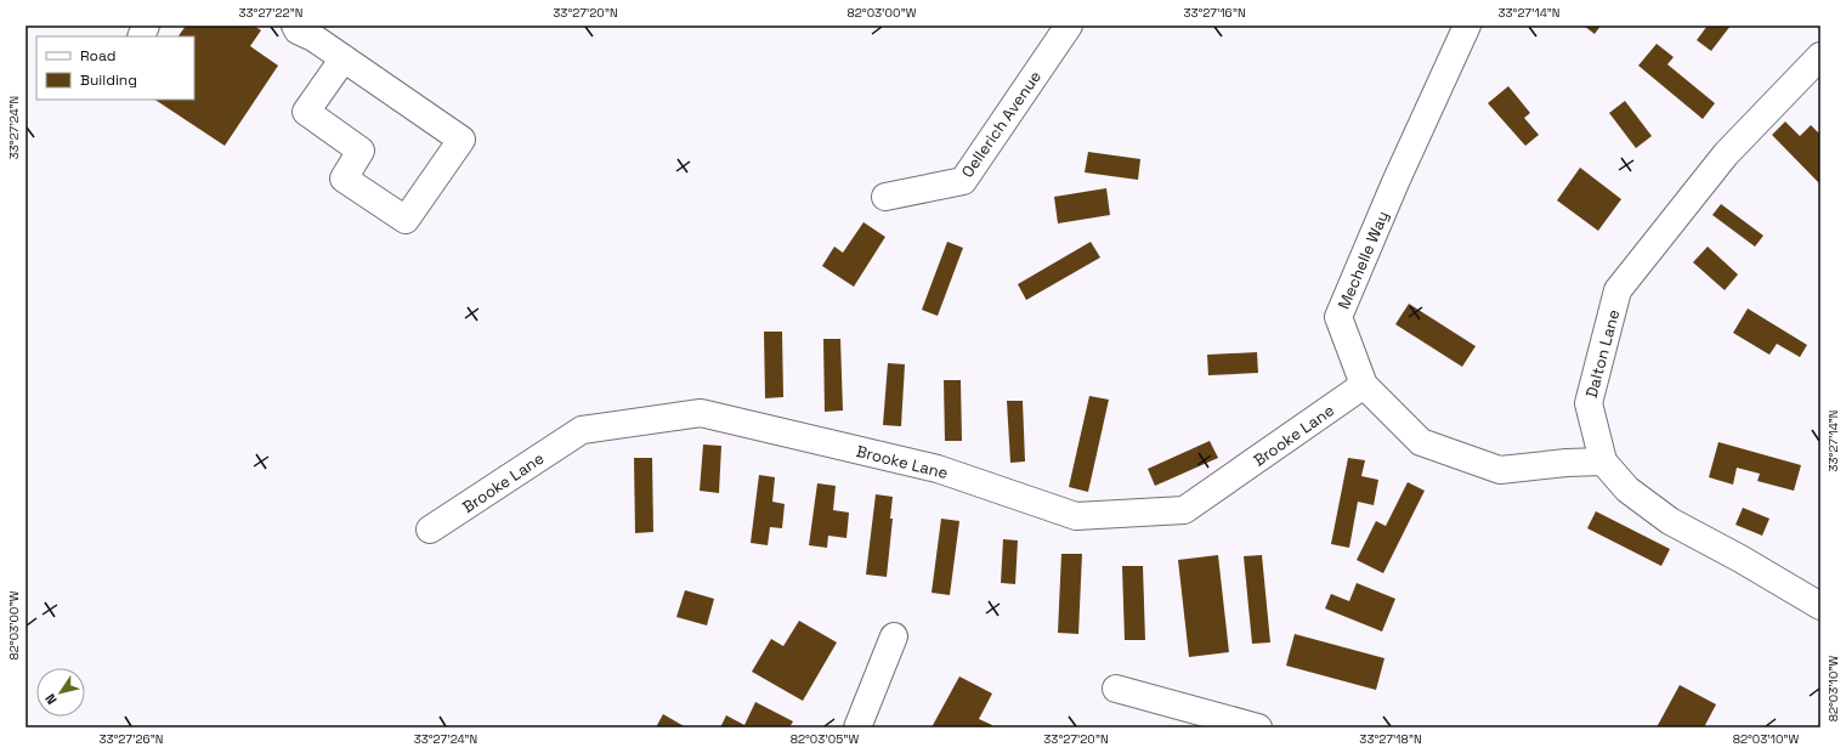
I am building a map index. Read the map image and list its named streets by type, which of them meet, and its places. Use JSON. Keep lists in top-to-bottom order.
{
  "streets": {
    "street": [
      "Oellerich Avenue",
      "Mechelle Way",
      "Dalton Lane",
      "Brooke Lane"
    ]
  },
  "crossings": [
    ["Mechelle Way", "Dalton Lane"],
    ["Mechelle Way", "Brooke Lane"]
  ],
  "legend": ["Road", "Building"],
  "north": "bottom left",
  "coordinates": [
    "33°27'22\"N",
    "33°27'20\"N",
    "82°03'00\"W",
    "33°27'16\"N",
    "33°27'14\"N",
    "33°27'24\"N",
    "82°03'10\"W",
    "33°27'26\"N",
    "82°03'05\"W",
    "33°27'18\"N"
  ]
}
